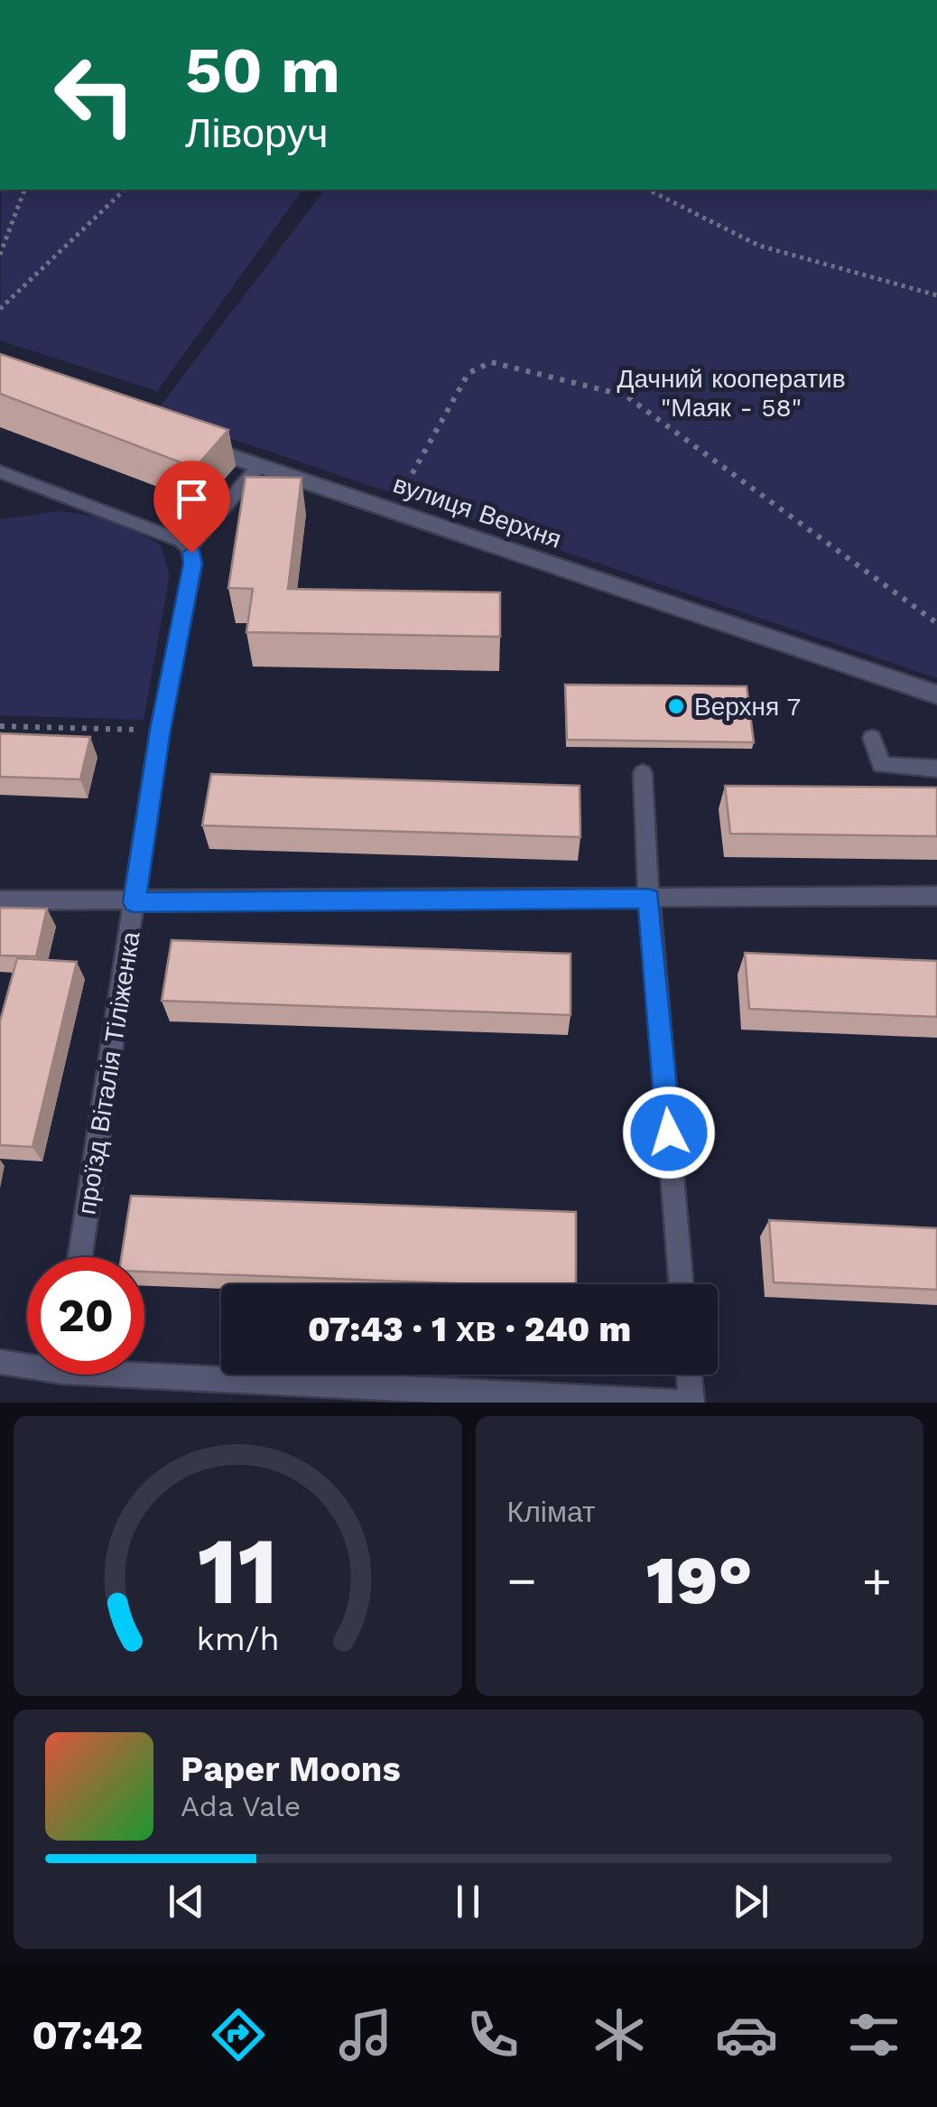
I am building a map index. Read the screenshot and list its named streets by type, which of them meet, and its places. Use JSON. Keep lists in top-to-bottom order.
{
  "streets": {
    "street": ["вулиця Верхня"],
    "lane": ["проїзд Віталія Тіліженка"]
  },
  "parks": ["Дачний кооператив \"Маяк - 58\""],
  "places": ["Верхня 7"],
  "page": {
    "turn": ["50 m", "Ліворуч"],
    "limit": "20",
    "trip": "07:43 · 1 хв · 240 m",
    "tile": "Клімат",
    "heat": ["−", "19°", "+"],
    "song": ["Paper Moons", "Ada Vale"],
    "tabs": "07:42",
    "gauge": ["11", "km/h"]
  }
}
